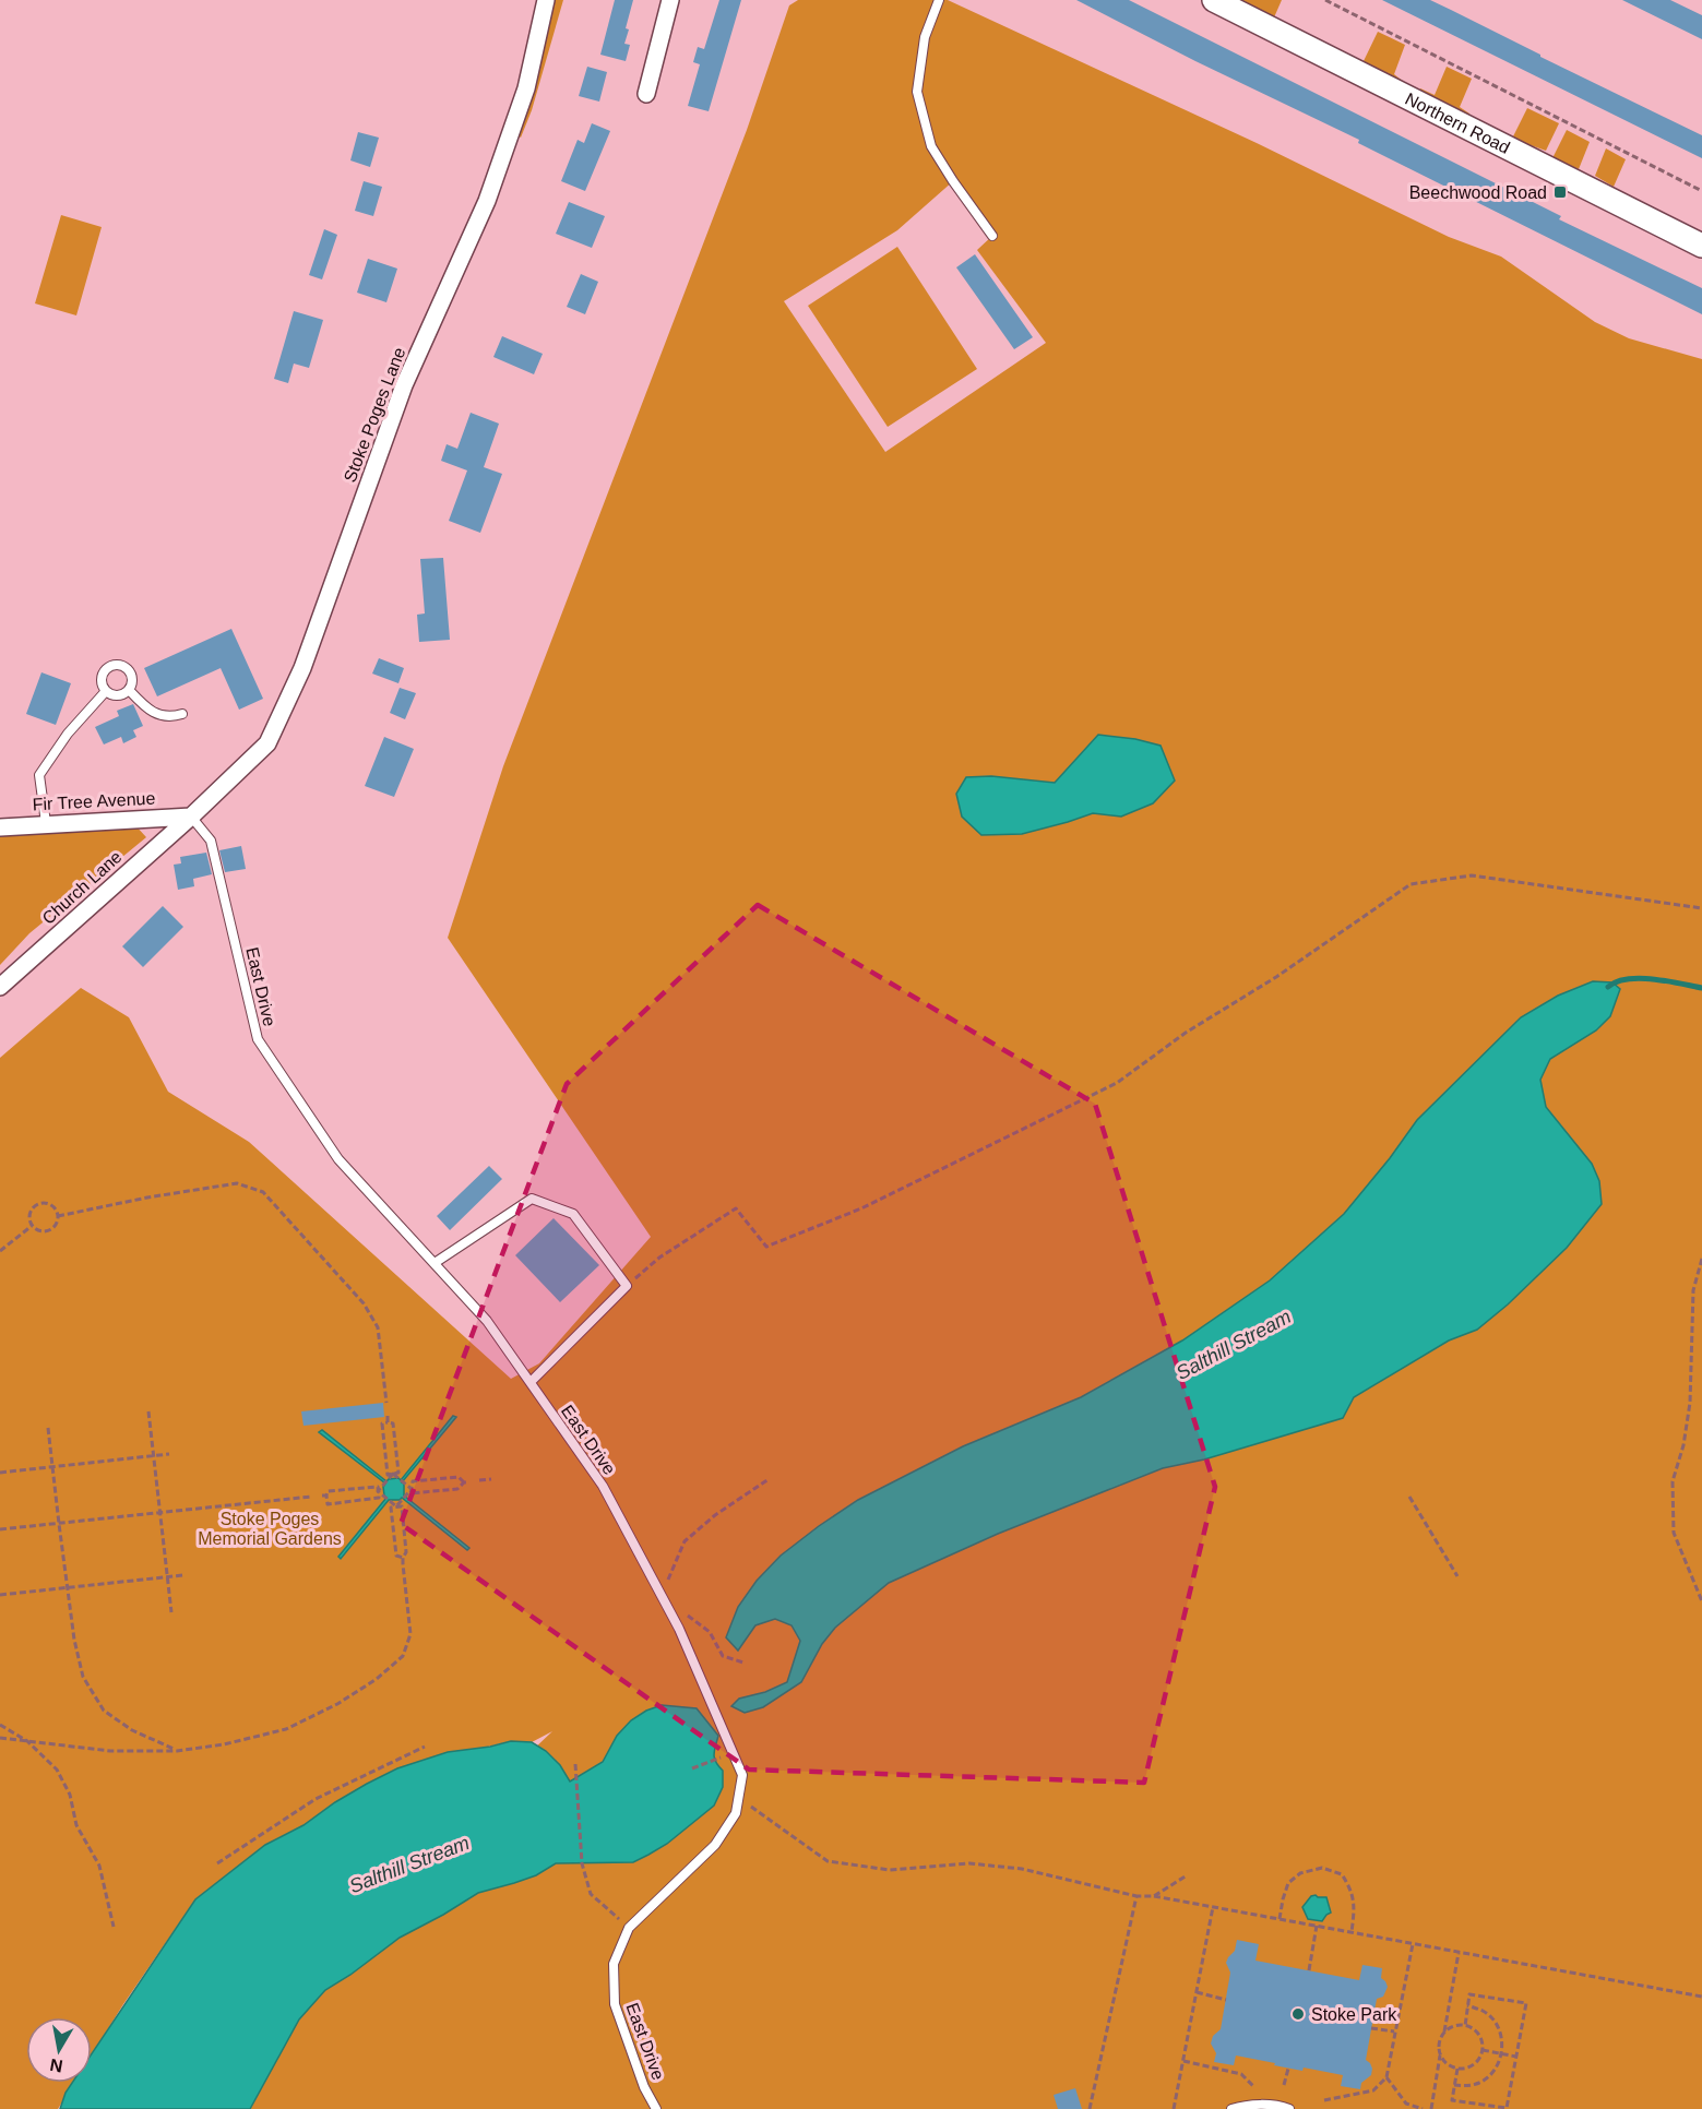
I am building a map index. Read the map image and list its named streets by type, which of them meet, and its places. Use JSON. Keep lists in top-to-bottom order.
{
  "streets": {
    "street": [
      "Northern Road",
      "Stoke Poges Lane",
      "Fir Tree Avenue",
      "Church Lane"
    ],
    "lane": ["East Drive"]
  },
  "crossings": [
    ["Stoke Poges Lane", "Fir Tree Avenue"],
    ["Stoke Poges Lane", "Church Lane"],
    ["Stoke Poges Lane", "East Drive"],
    ["Fir Tree Avenue", "Church Lane"],
    ["Fir Tree Avenue", "East Drive"],
    ["Church Lane", "East Drive"]
  ],
  "water": ["Salthill Stream"],
  "parks": ["Stoke Poges Memorial Gardens"],
  "places": {
    "transit": ["Beechwood Road"],
    "other": ["Stoke Park"]
  },
  "north": "bottom"
}
